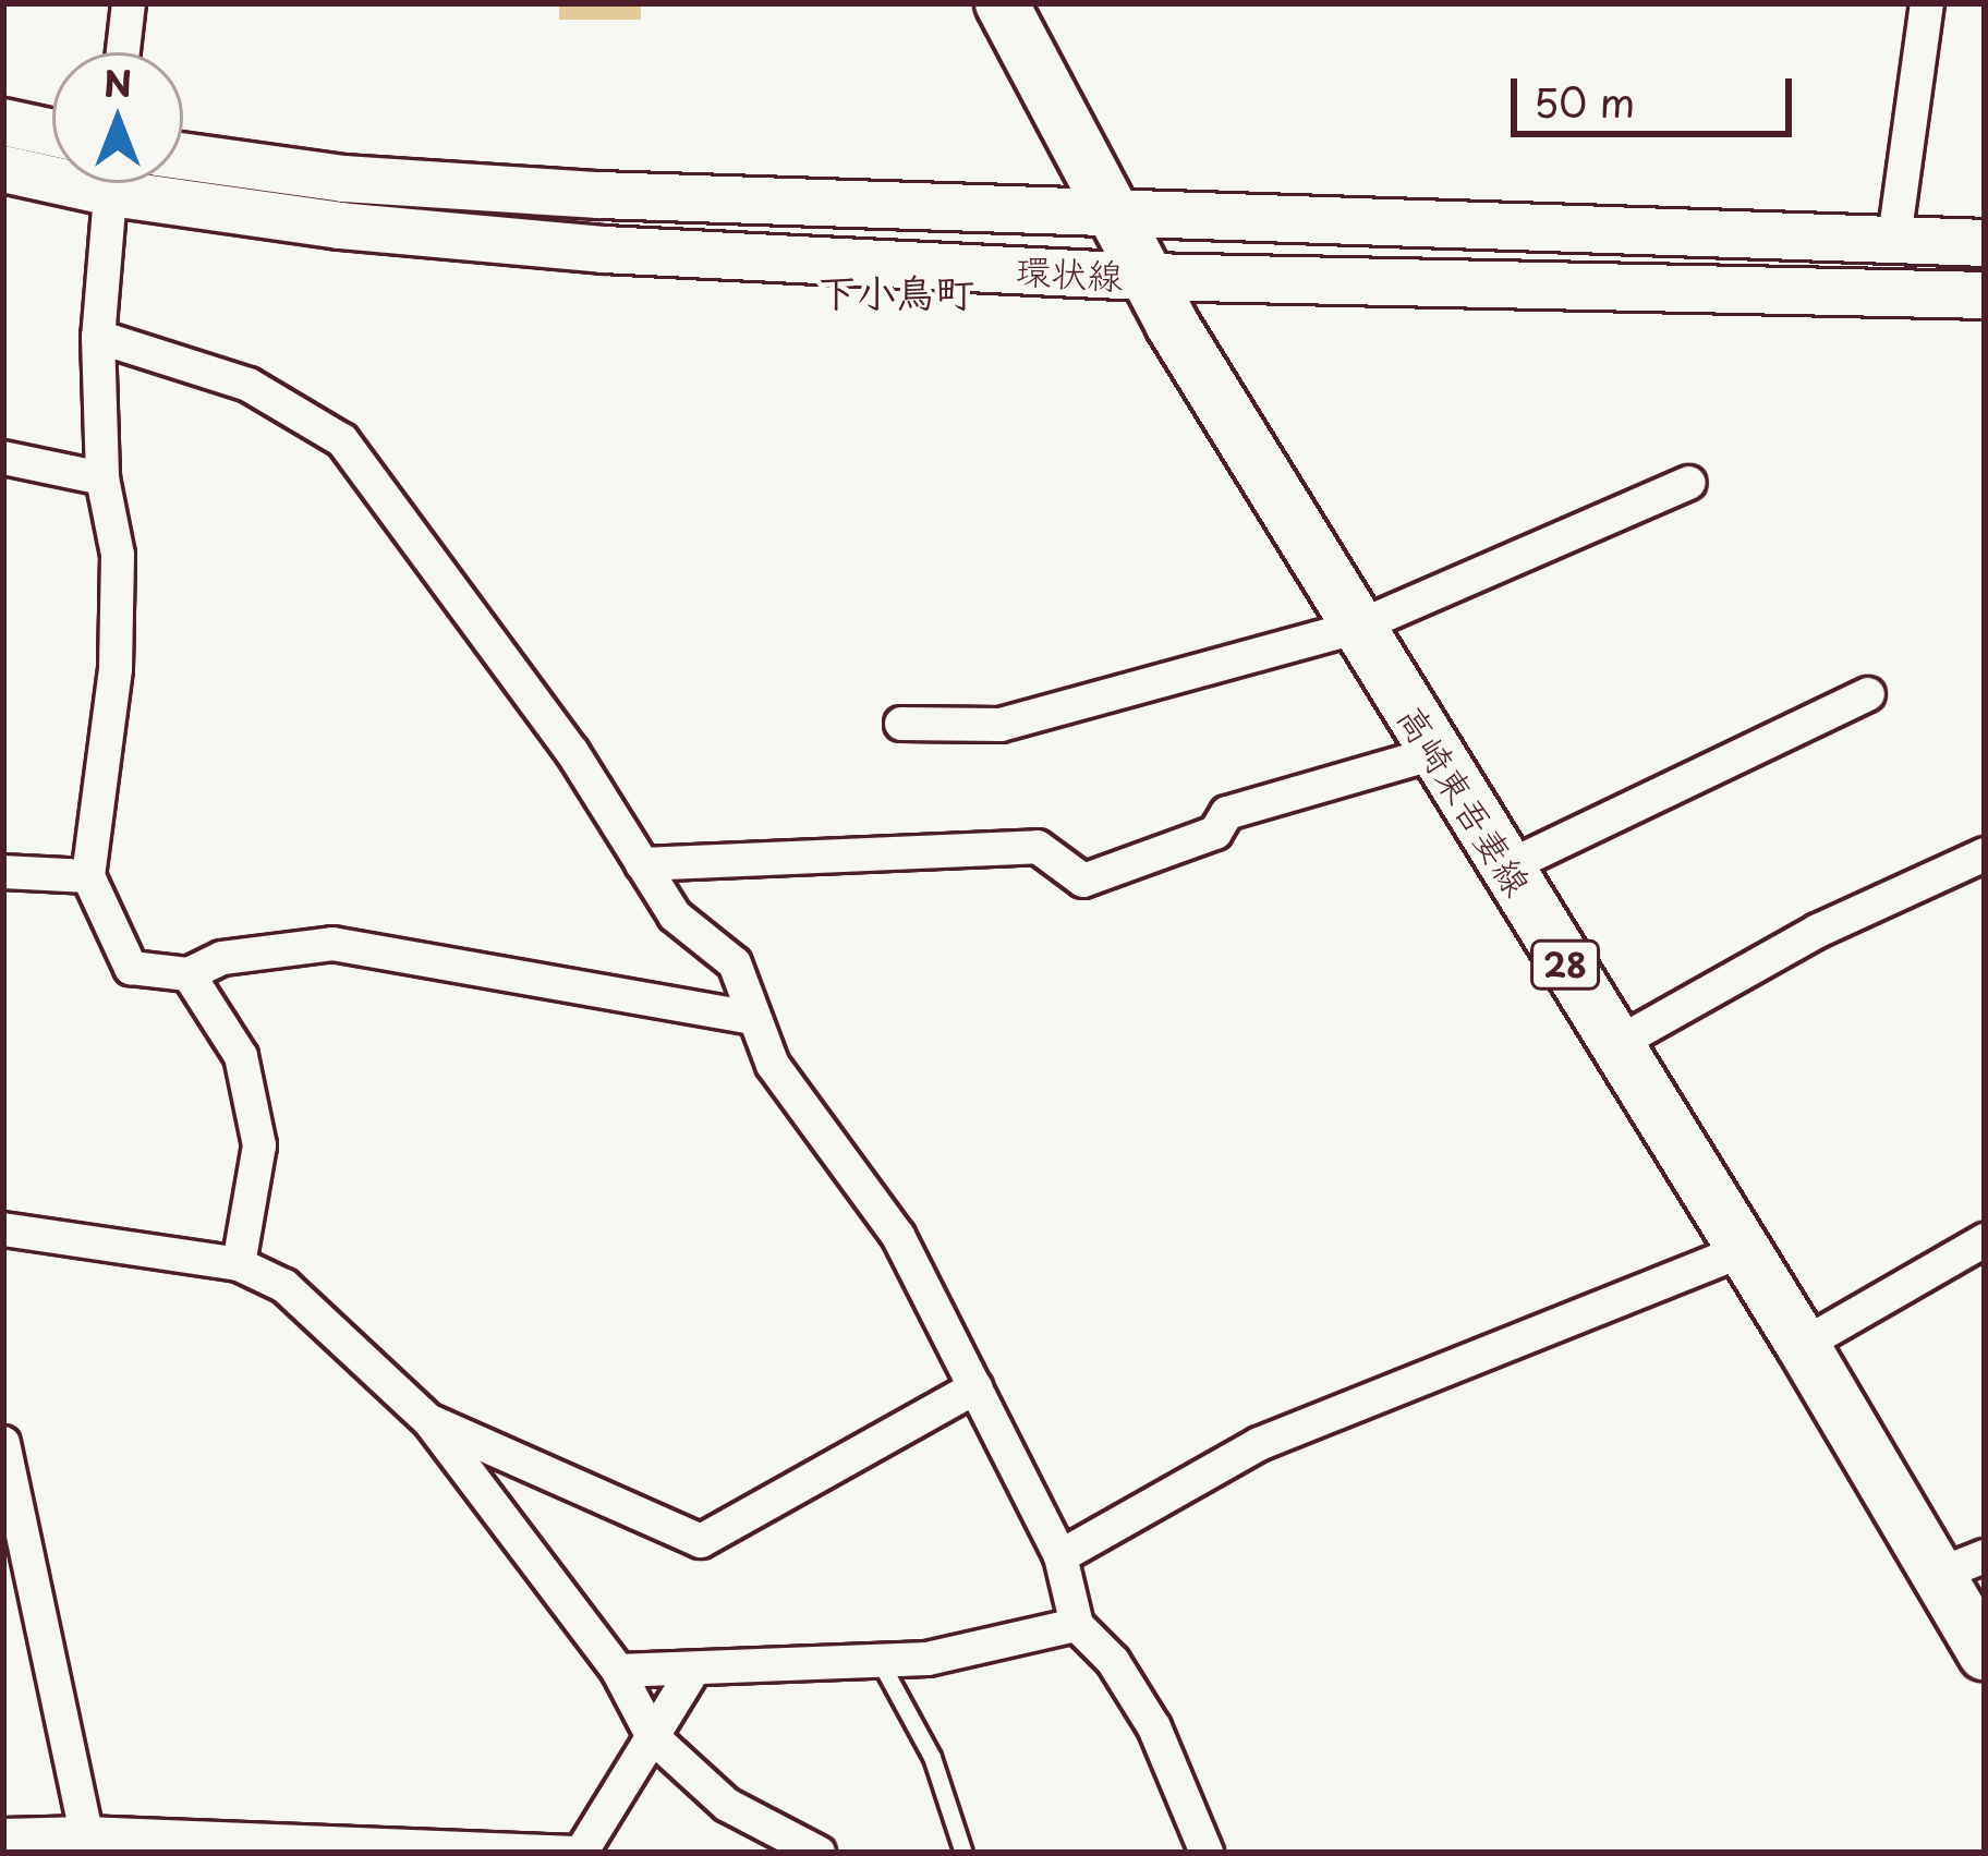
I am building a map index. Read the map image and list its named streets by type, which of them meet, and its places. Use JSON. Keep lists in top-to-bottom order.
{
  "streets": {
    "main road": ["高崎東吾妻線", "28"],
    "street": ["環状線"]
  },
  "crossings": [
    ["環状線", "高崎東吾妻線"]
  ],
  "districts": ["下小鳥町"],
  "scale_bar": "50 m",
  "north": "top"
}
